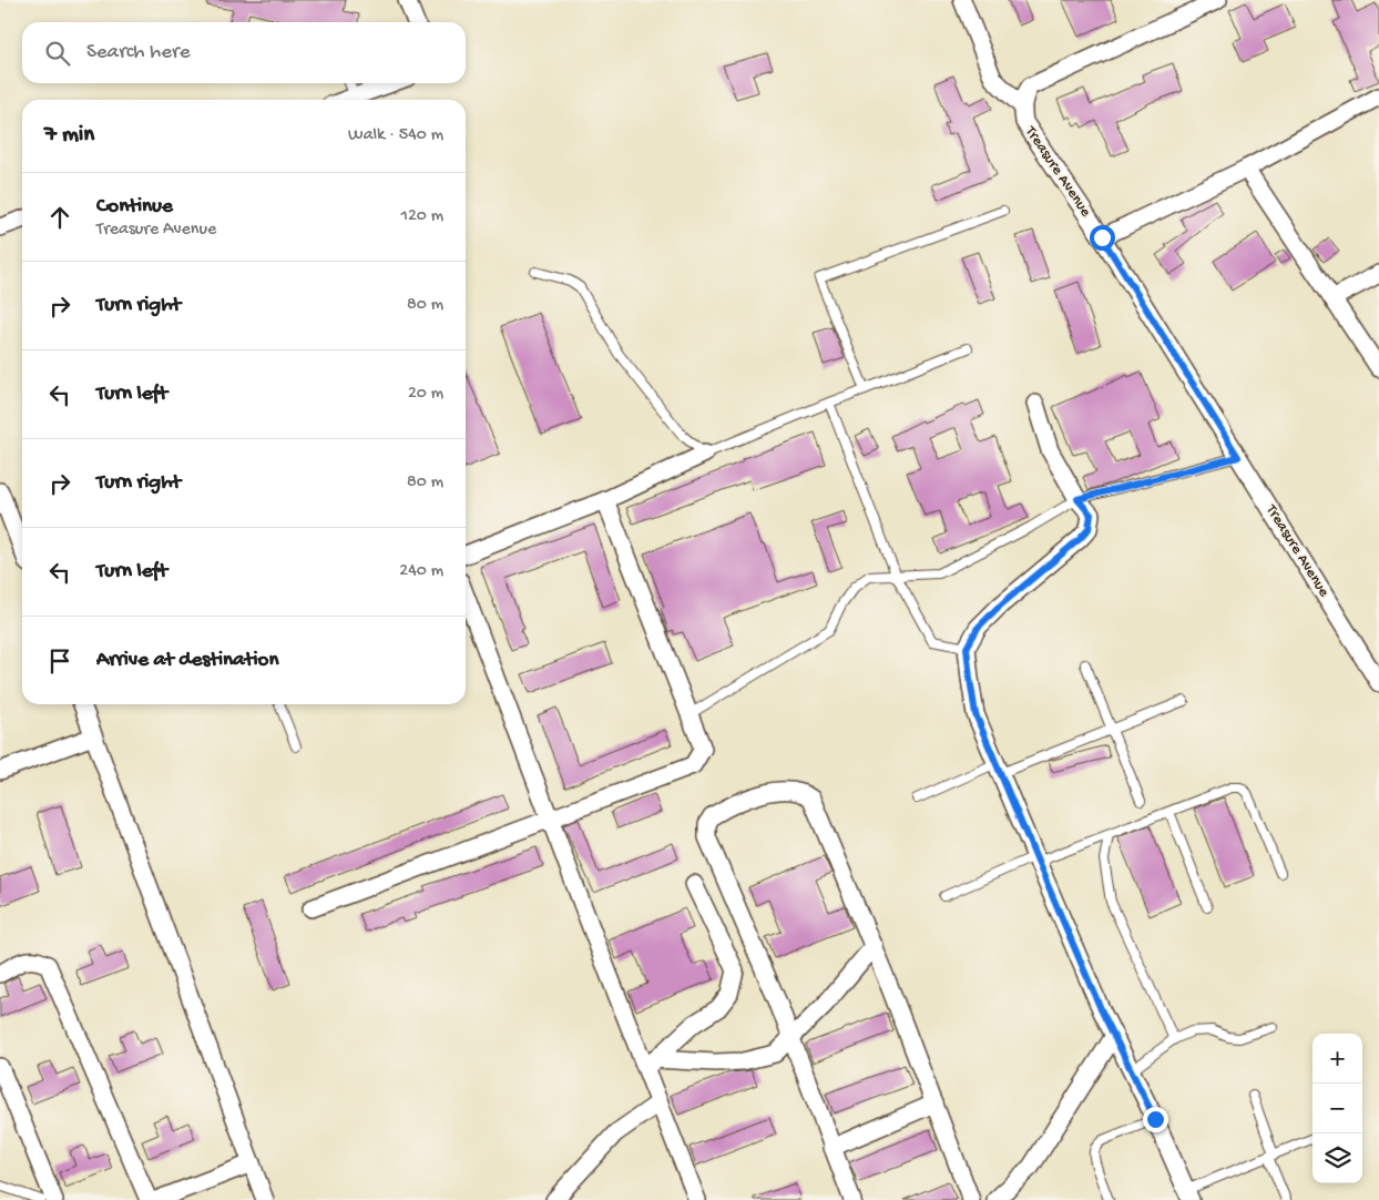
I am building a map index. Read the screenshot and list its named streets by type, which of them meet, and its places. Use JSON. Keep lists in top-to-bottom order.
{
  "streets": {
    "street": ["Treasure Avenue"]
  },
  "page": {
    "search": "Search here",
    "heading": ["7 min", "Walk · 540 m"],
    "list": [
      ["Continue", "Treasure Avenue", "120 m"],
      ["Turn right", "80 m"],
      ["Turn left", "20 m"],
      ["Turn right", "80 m"],
      ["Turn left", "240 m"],
      "Arrive at destination"
    ],
    "map_buttons": ["+", "−"]
  }
}
